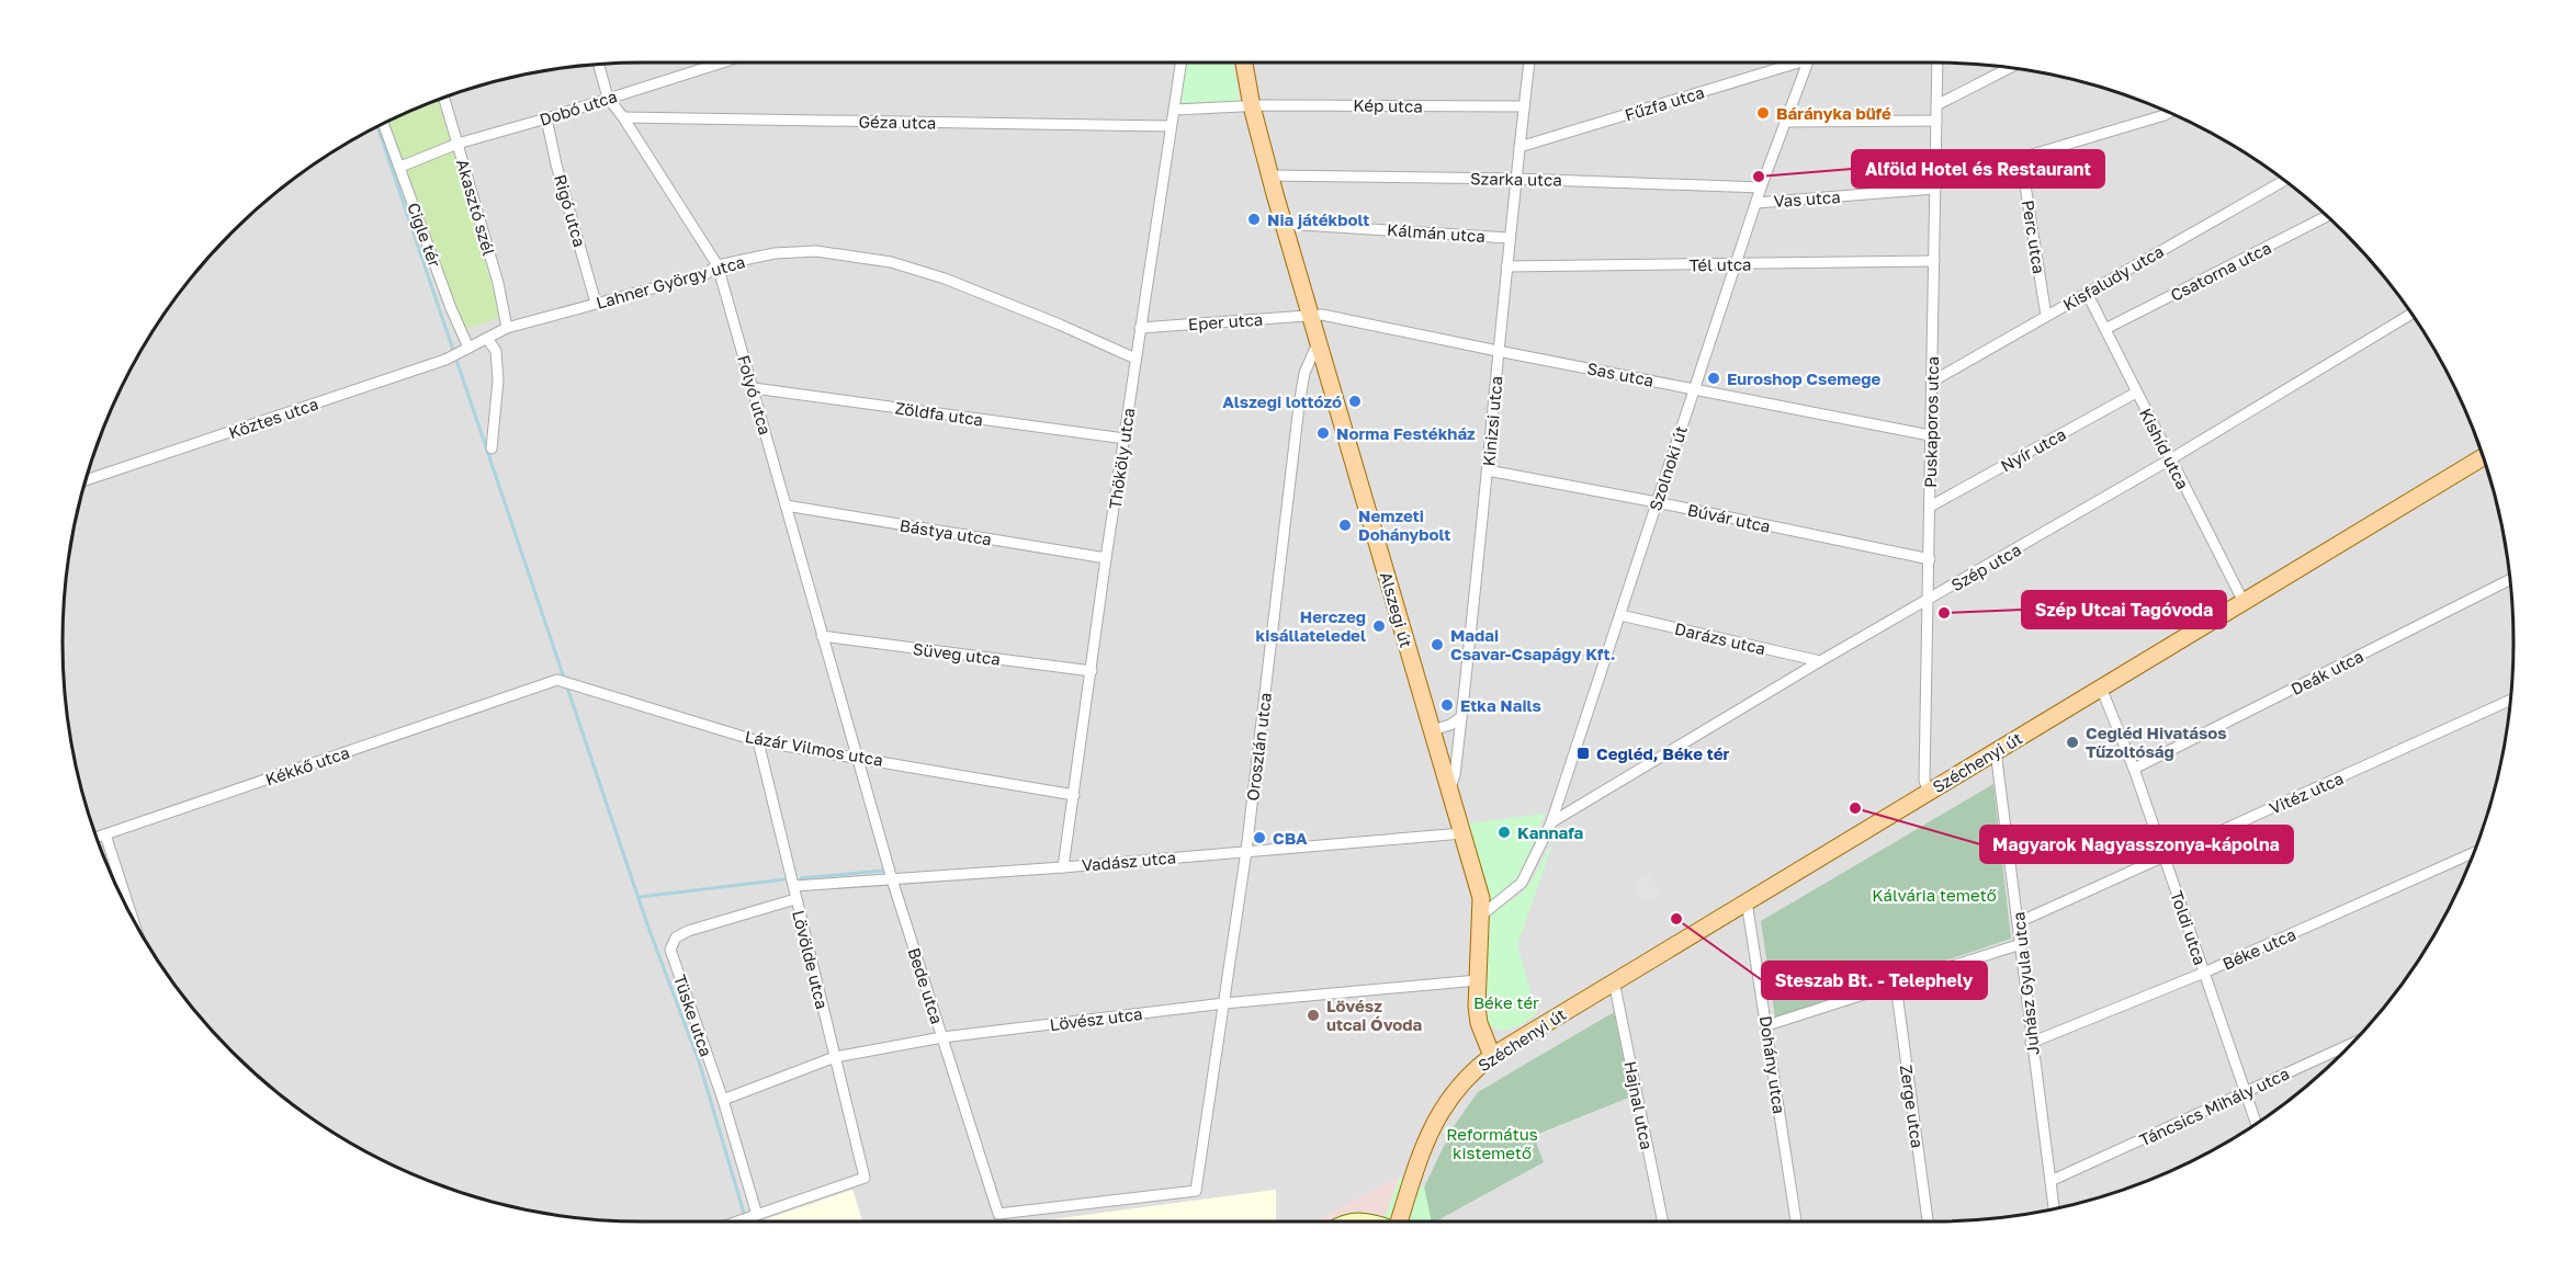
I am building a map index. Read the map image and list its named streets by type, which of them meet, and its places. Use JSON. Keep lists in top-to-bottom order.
{
  "streets": {
    "main road": ["Alszegi út", "Széchenyi út"],
    "street": [
      "Fűzfa utca",
      "Kép utca",
      "Dobó utca",
      "Géza utca",
      "Szarka utca",
      "Vas utca",
      "Akasztó szél",
      "Rigó utca",
      "Kálmán utca",
      "Cigle tér",
      "Perc utca",
      "Tél utca",
      "Csatorna utca",
      "Kisfaludy utca",
      "Lahner György utca",
      "Eper utca",
      "Sas utca",
      "Folyó utca",
      "Zöldfa utca",
      "Köztes utca",
      "Kinizsi utca",
      "Puskaporos utca",
      "Kishíd utca",
      "Nyír utca",
      "Thököly utca",
      "Szolnoki út",
      "Búvár utca",
      "Bástya utca",
      "Szép utca",
      "Darázs utca",
      "Süveg utca",
      "Deák utca",
      "Oroszlán utca",
      "Lázár Vilmos utca",
      "Kékkő utca",
      "Vitéz utca",
      "Vadász utca",
      "Toldi utca",
      "Béke utca",
      "Lövölde utca",
      "Juhász Gyula utca",
      "Bede utca",
      "Tüske utca",
      "Lövész utca",
      "Dohány utca",
      "Hajnal utca",
      "Zerge utca",
      "Táncsics Mihály utca"
    ]
  },
  "crossings": [
    ["Fűzfa utca", "Kinizsi utca"],
    ["Kép utca", "Kinizsi utca"],
    ["Kép utca", "Alszegi út"],
    ["Dobó utca", "Akasztó szél"],
    ["Dobó utca", "Rigó utca"],
    ["Dobó utca", "Cigle tér"],
    ["Dobó utca", "Folyó utca"],
    ["Géza utca", "Folyó utca"],
    ["Géza utca", "Thököly utca"],
    ["Szarka utca", "Kinizsi utca"],
    ["Szarka utca", "Szolnoki út"],
    ["Szarka utca", "Alszegi út"],
    ["Vas utca", "Puskaporos utca"],
    ["Vas utca", "Szolnoki út"],
    ["Akasztó szél", "Lahner György utca"],
    ["Rigó utca", "Lahner György utca"],
    ["Kálmán utca", "Kinizsi utca"],
    ["Kálmán utca", "Alszegi út"],
    ["Cigle tér", "Lahner György utca"],
    ["Cigle tér", "Köztes utca"],
    ["Perc utca", "Kisfaludy utca"],
    ["Tél utca", "Kinizsi utca"],
    ["Tél utca", "Puskaporos utca"],
    ["Tél utca", "Szolnoki út"],
    ["Csatorna utca", "Kishíd utca"],
    ["Kisfaludy utca", "Puskaporos utca"],
    ["Kisfaludy utca", "Kishíd utca"],
    ["Lahner György utca", "Folyó utca"],
    ["Lahner György utca", "Köztes utca"],
    ["Lahner György utca", "Thököly utca"],
    ["Eper utca", "Sas utca"],
    ["Eper utca", "Thököly utca"],
    ["Eper utca", "Alszegi út"],
    ["Sas utca", "Kinizsi utca"],
    ["Sas utca", "Puskaporos utca"],
    ["Sas utca", "Szolnoki út"],
    ["Sas utca", "Alszegi út"],
    ["Folyó utca", "Zöldfa utca"],
    ["Folyó utca", "Bástya utca"],
    ["Folyó utca", "Süveg utca"],
    ["Folyó utca", "Lázár Vilmos utca"],
    ["Folyó utca", "Bede utca"],
    ["Zöldfa utca", "Thököly utca"],
    ["Kinizsi utca", "Búvár utca"],
    ["Kinizsi utca", "Alszegi út"],
    ["Puskaporos utca", "Nyír utca"],
    ["Puskaporos utca", "Búvár utca"],
    ["Puskaporos utca", "Szép utca"],
    ["Puskaporos utca", "Széchenyi út"],
    ["Kishíd utca", "Nyír utca"],
    ["Kishíd utca", "Szép utca"],
    ["Kishíd utca", "Széchenyi út"],
    ["Thököly utca", "Bástya utca"],
    ["Thököly utca", "Süveg utca"],
    ["Thököly utca", "Lázár Vilmos utca"],
    ["Thököly utca", "Vadász utca"],
    ["Szolnoki út", "Búvár utca"],
    ["Szolnoki út", "Szép utca"],
    ["Szolnoki út", "Alszegi út"],
    ["Szolnoki út", "Darázs utca"],
    ["Szép utca", "Darázs utca"],
    ["Alszegi út", "Oroszlán utca"],
    ["Alszegi út", "Széchenyi út"],
    ["Alszegi út", "Vadász utca"],
    ["Alszegi út", "Lövész utca"],
    ["Deák utca", "Toldi utca"],
    ["Oroszlán utca", "Vadász utca"],
    ["Oroszlán utca", "Bede utca"],
    ["Oroszlán utca", "Lövész utca"],
    ["Lázár Vilmos utca", "Kékkő utca"],
    ["Lázár Vilmos utca", "Lövölde utca"],
    ["Lázár Vilmos utca", "Bede utca"],
    ["Széchenyi út", "Toldi utca"],
    ["Széchenyi út", "Juhász Gyula utca"],
    ["Széchenyi út", "Dohány utca"],
    ["Széchenyi út", "Hajnal utca"],
    ["Vitéz utca", "Toldi utca"],
    ["Vitéz utca", "Juhász Gyula utca"],
    ["Vadász utca", "Lövölde utca"],
    ["Vadász utca", "Bede utca"],
    ["Toldi utca", "Béke utca"],
    ["Toldi utca", "Táncsics Mihály utca"],
    ["Béke utca", "Juhász Gyula utca"],
    ["Lövölde utca", "Tüske utca"],
    ["Lövölde utca", "Lövész utca"],
    ["Juhász Gyula utca", "Táncsics Mihály utca"],
    ["Bede utca", "Lövész utca"],
    ["Tüske utca", "Lövész utca"]
  ],
  "parks": ["Kálvária temető", "Béke tér", "Református kistemető"],
  "places": {
    "other": [
      "Bárányka büfé",
      "Alföld Hotel és Restaurant",
      "Nia játékbolt",
      "Euroshop Csemege",
      "Alszegi lottózó",
      "Norma Festékház",
      "Nemzeti Dohánybolt",
      "Szép Utcai Tagóvoda",
      "Herczeg kisállateledel",
      "Madai Csavar-Csapágy Kft.",
      "Etka Nails",
      "Cegléd Hivatásos Tűzoltóság",
      "Magyarok Nagyasszonya-kápolna",
      "Kannafa",
      "CBA",
      "Steszab Bt. - Telephely",
      "Lövész utcai Óvoda"
    ],
    "transit": ["Cegléd, Béke tér"]
  }
}
